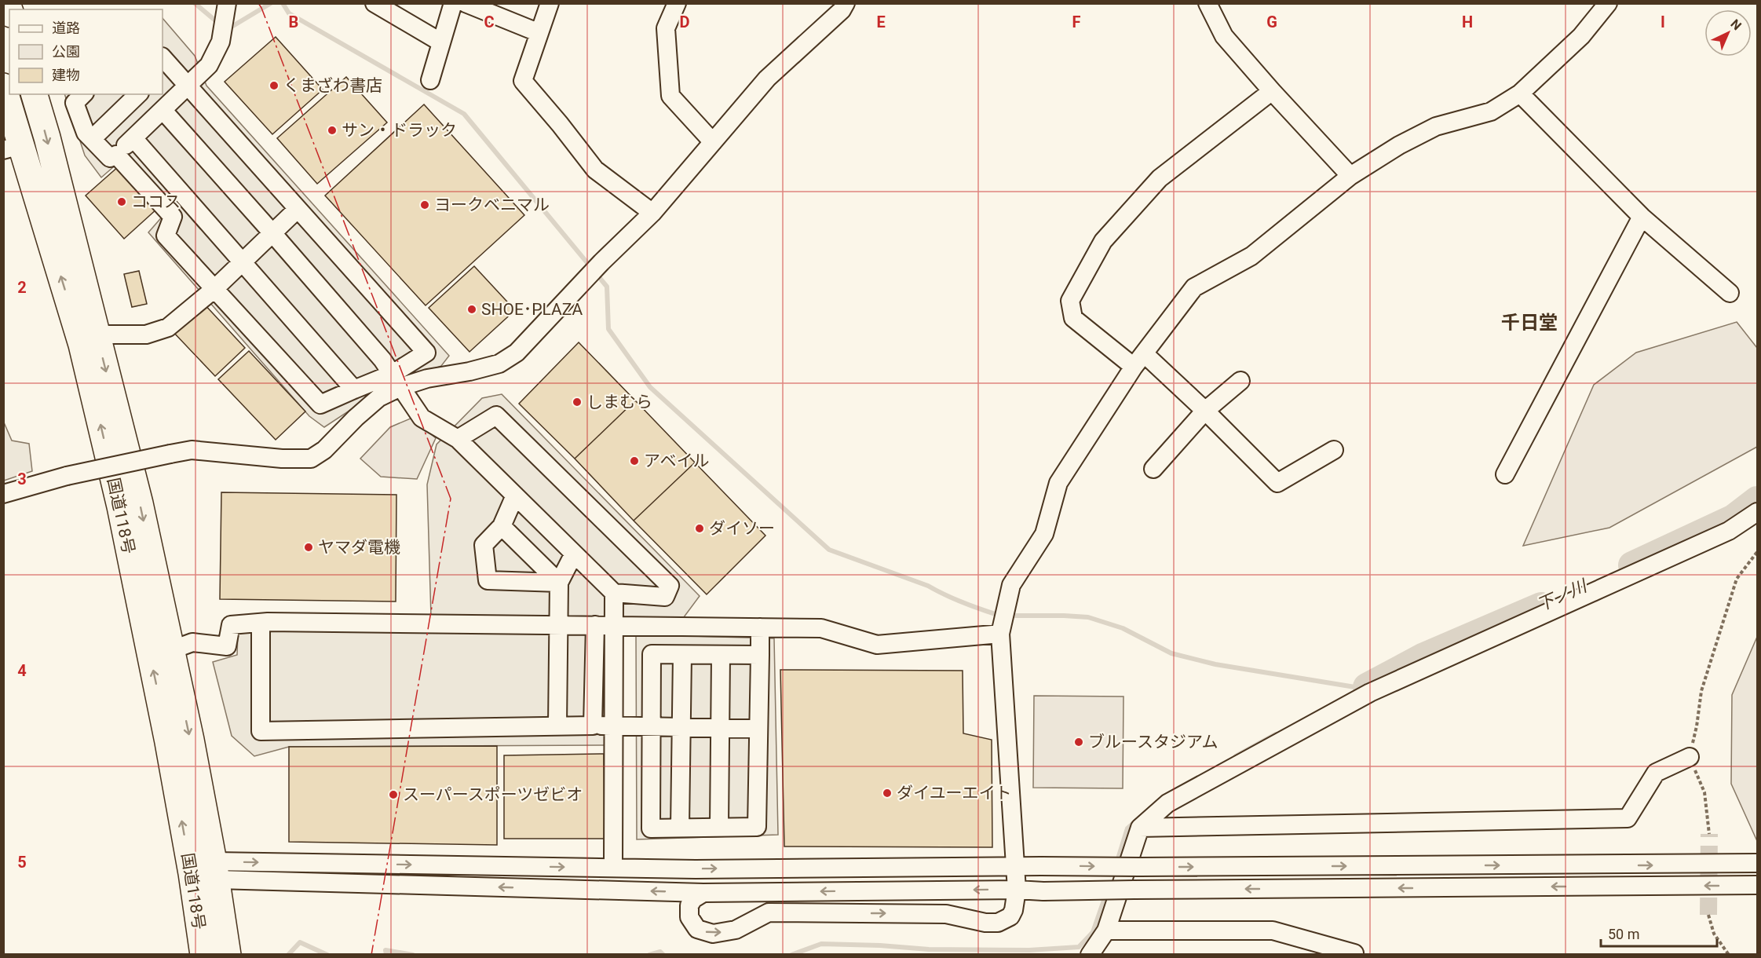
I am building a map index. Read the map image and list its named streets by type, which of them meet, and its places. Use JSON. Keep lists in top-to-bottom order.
{
  "streets": {
    "highway": ["国道118号"]
  },
  "districts": ["千日堂"],
  "water": ["下ノ川"],
  "places": [
    "くまざわ書店",
    "サン・ドラック",
    "ココス",
    "ヨークベニマル",
    "SHOE･PLAZA",
    "しまむら",
    "アベイル",
    "ダイソー",
    "ヤマダ電機",
    "ブルースタジアム",
    "ダイユーエイト",
    "スーパースポーツゼビオ"
  ],
  "legend": ["道路", "公園", "建物"],
  "scale_bar": "50 m",
  "north": "top right",
  "grid": {
    "columns": [
      "B",
      "C",
      "D",
      "E",
      "F",
      "G",
      "H",
      "I"
    ],
    "rows": [
      "2",
      "3",
      "4",
      "5"
    ]
  }
}
